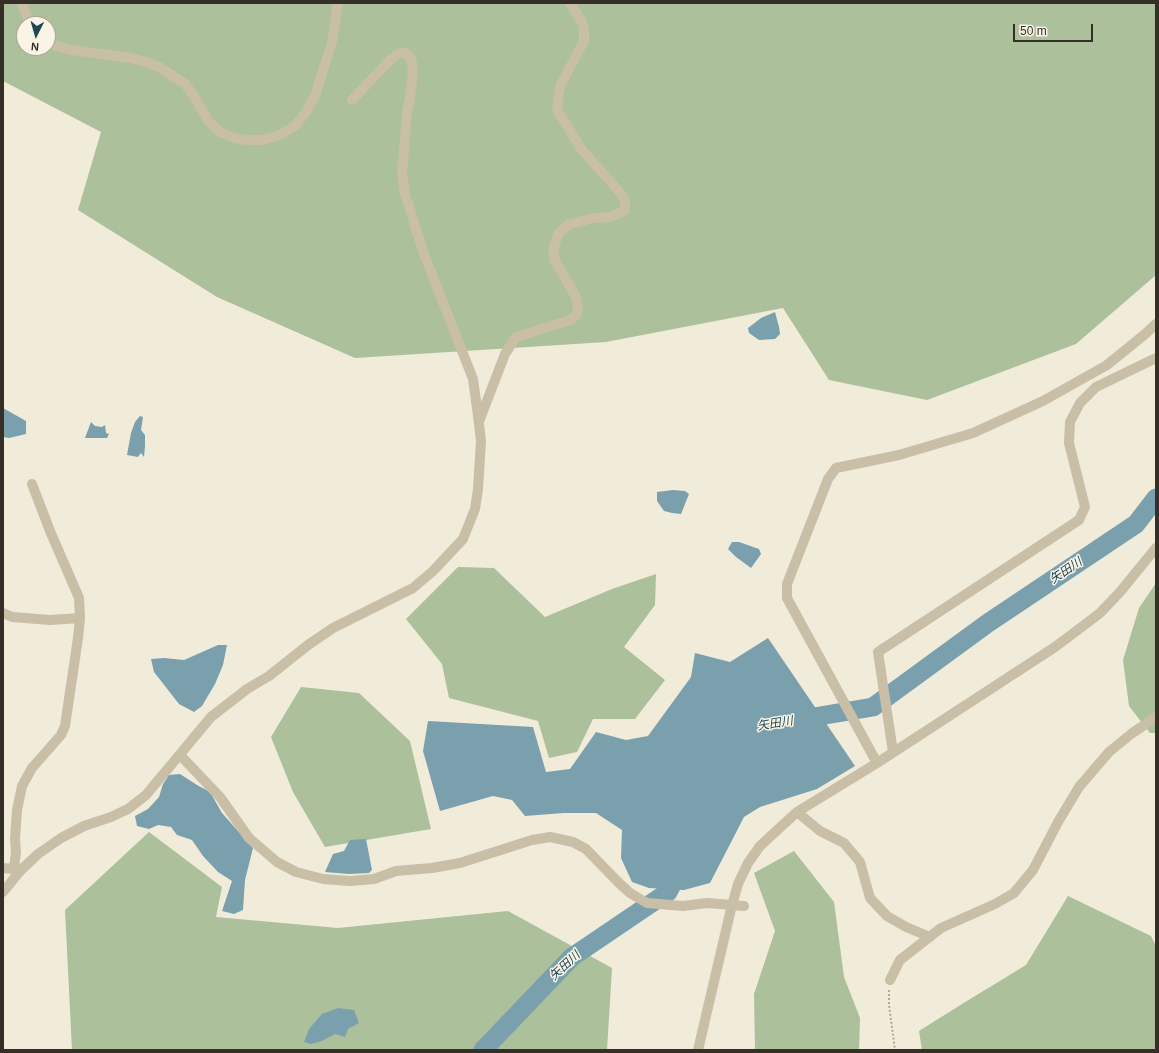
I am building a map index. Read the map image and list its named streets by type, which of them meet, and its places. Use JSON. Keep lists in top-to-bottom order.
{
  "water": ["矢田川"],
  "scale_bar": "50 m",
  "north": "bottom"
}
